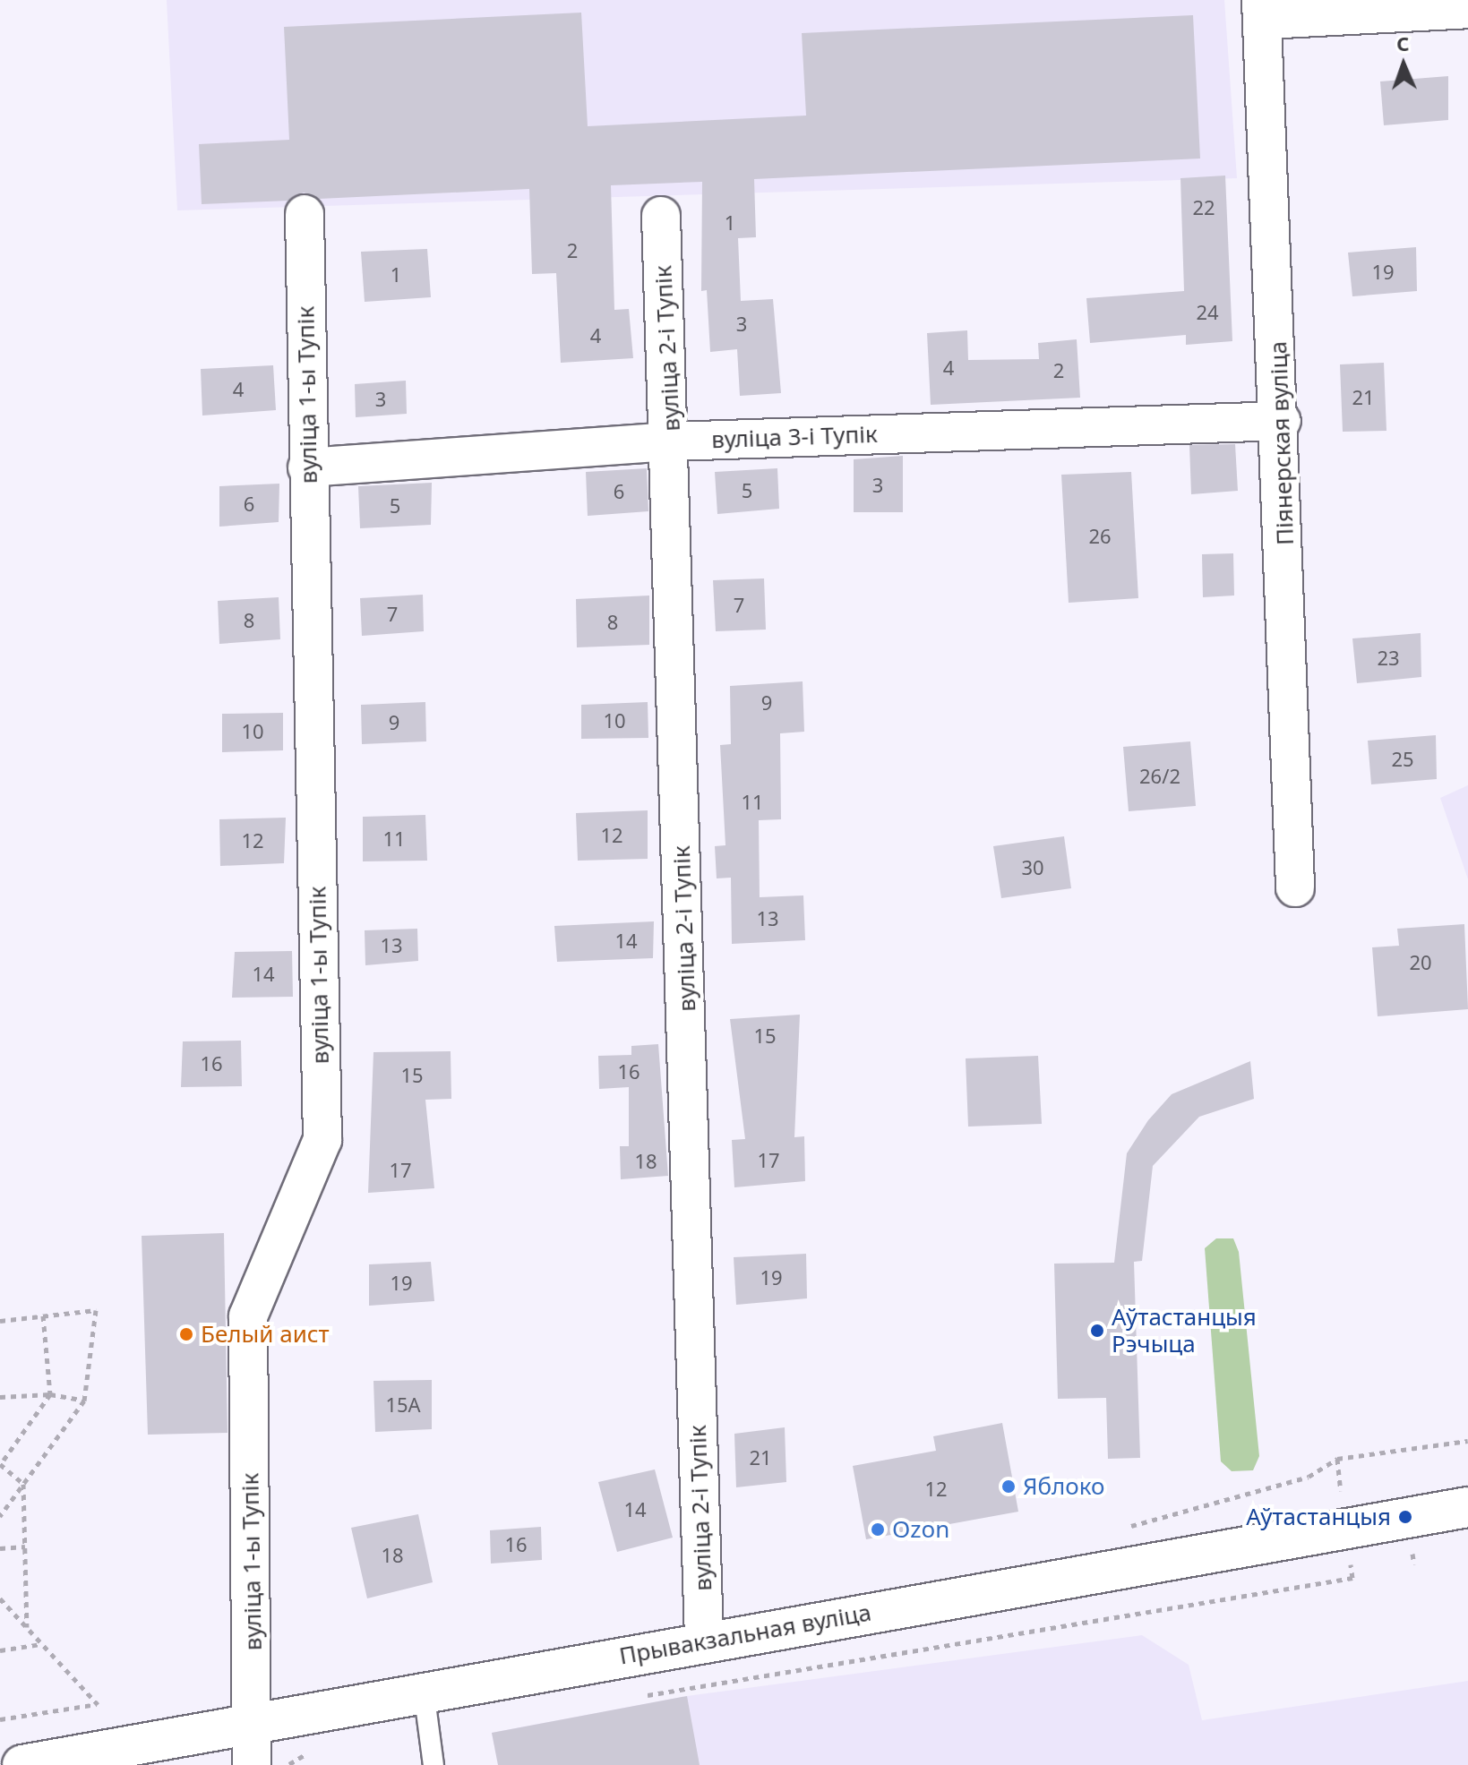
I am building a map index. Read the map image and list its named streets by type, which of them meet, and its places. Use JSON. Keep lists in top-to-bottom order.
{
  "streets": {
    "main road": ["Прывакзальная вуліца"],
    "street": [
      "вуліца 2-і Тупік",
      "вуліца 1-ы Тупік",
      "вуліца 3-і Тупік",
      "Піянерская вуліца"
    ]
  },
  "crossings": [
    ["вуліца 2-і Тупік", "вуліца 3-і Тупік"],
    ["вуліца 2-і Тупік", "Прывакзальная вуліца"],
    ["вуліца 1-ы Тупік", "вуліца 3-і Тупік"],
    ["вуліца 1-ы Тупік", "Прывакзальная вуліца"],
    ["вуліца 3-і Тупік", "Піянерская вуліца"]
  ],
  "places": [
    "Аўтастанцыя Рэчыца",
    "Белый аист",
    "Яблоко",
    "Аўтастанцыя",
    "Ozon"
  ],
  "house_numbers": [
    "22",
    "1",
    "2",
    "19",
    "1",
    "24",
    "3",
    "4",
    "4",
    "2",
    "4",
    "21",
    "3",
    "3",
    "5",
    "6",
    "6",
    "5",
    "26",
    "7",
    "7",
    "8",
    "8",
    "23",
    "9",
    "10",
    "9",
    "10",
    "25",
    "26/2",
    "11",
    "12",
    "11",
    "12",
    "30",
    "13",
    "14",
    "13",
    "20",
    "14",
    "15",
    "16",
    "16",
    "15",
    "17",
    "18",
    "17",
    "19",
    "19",
    "15А",
    "21",
    "12",
    "14",
    "16",
    "18"
  ],
  "north": "top"
}
